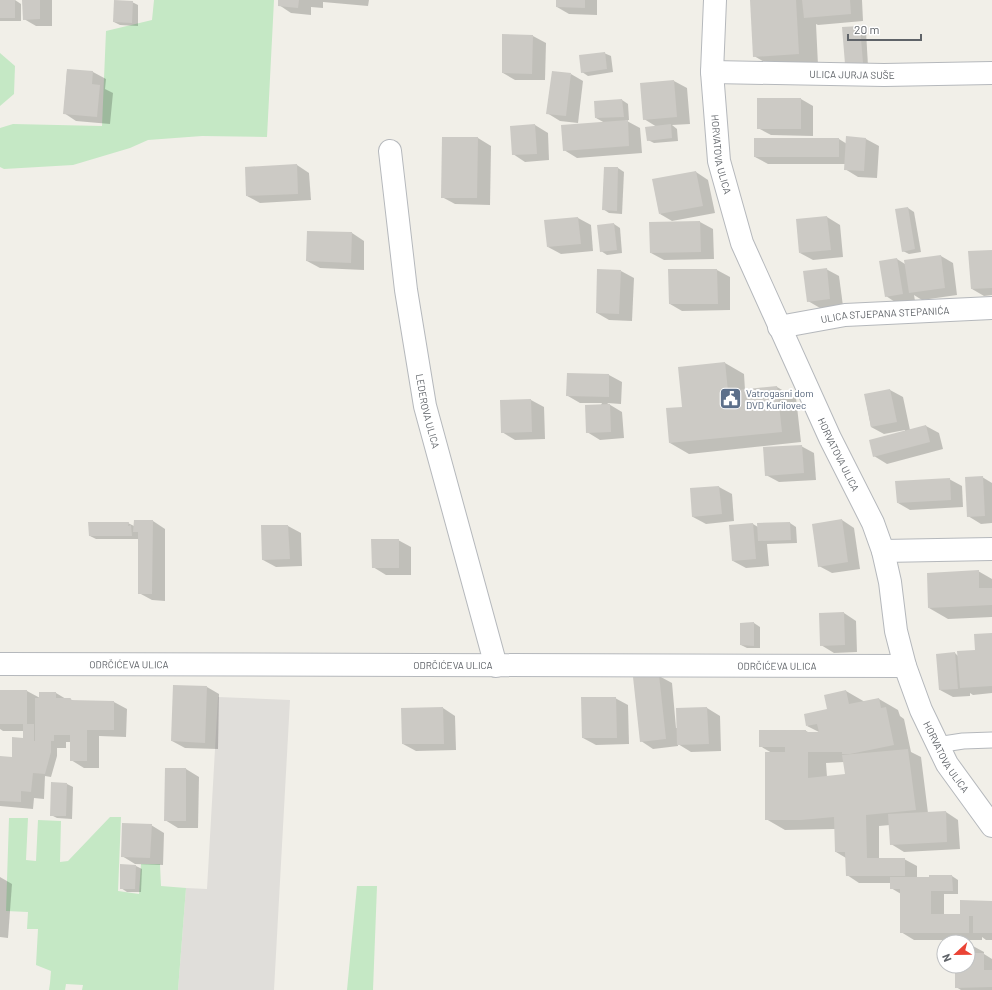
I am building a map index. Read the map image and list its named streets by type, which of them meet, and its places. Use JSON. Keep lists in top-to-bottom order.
{
  "streets": {
    "street": [
      "ULICA JURJA SUŠE",
      "HORVATOVA ULICA",
      "ULICA STJEPANA STEPANIĆA",
      "LEDEROVA ULICA",
      "ODRČIĆEVA ULICA"
    ]
  },
  "crossings": [
    ["ULICA JURJA SUŠE", "HORVATOVA ULICA"],
    ["HORVATOVA ULICA", "ULICA STJEPANA STEPANIĆA"],
    ["HORVATOVA ULICA", "ODRČIĆEVA ULICA"],
    ["LEDEROVA ULICA", "ODRČIĆEVA ULICA"]
  ],
  "places": {
    "public building": ["Vatrogasni dom DVD Kurilovec"]
  },
  "scale_bar": "20 m",
  "north": "left"
}
